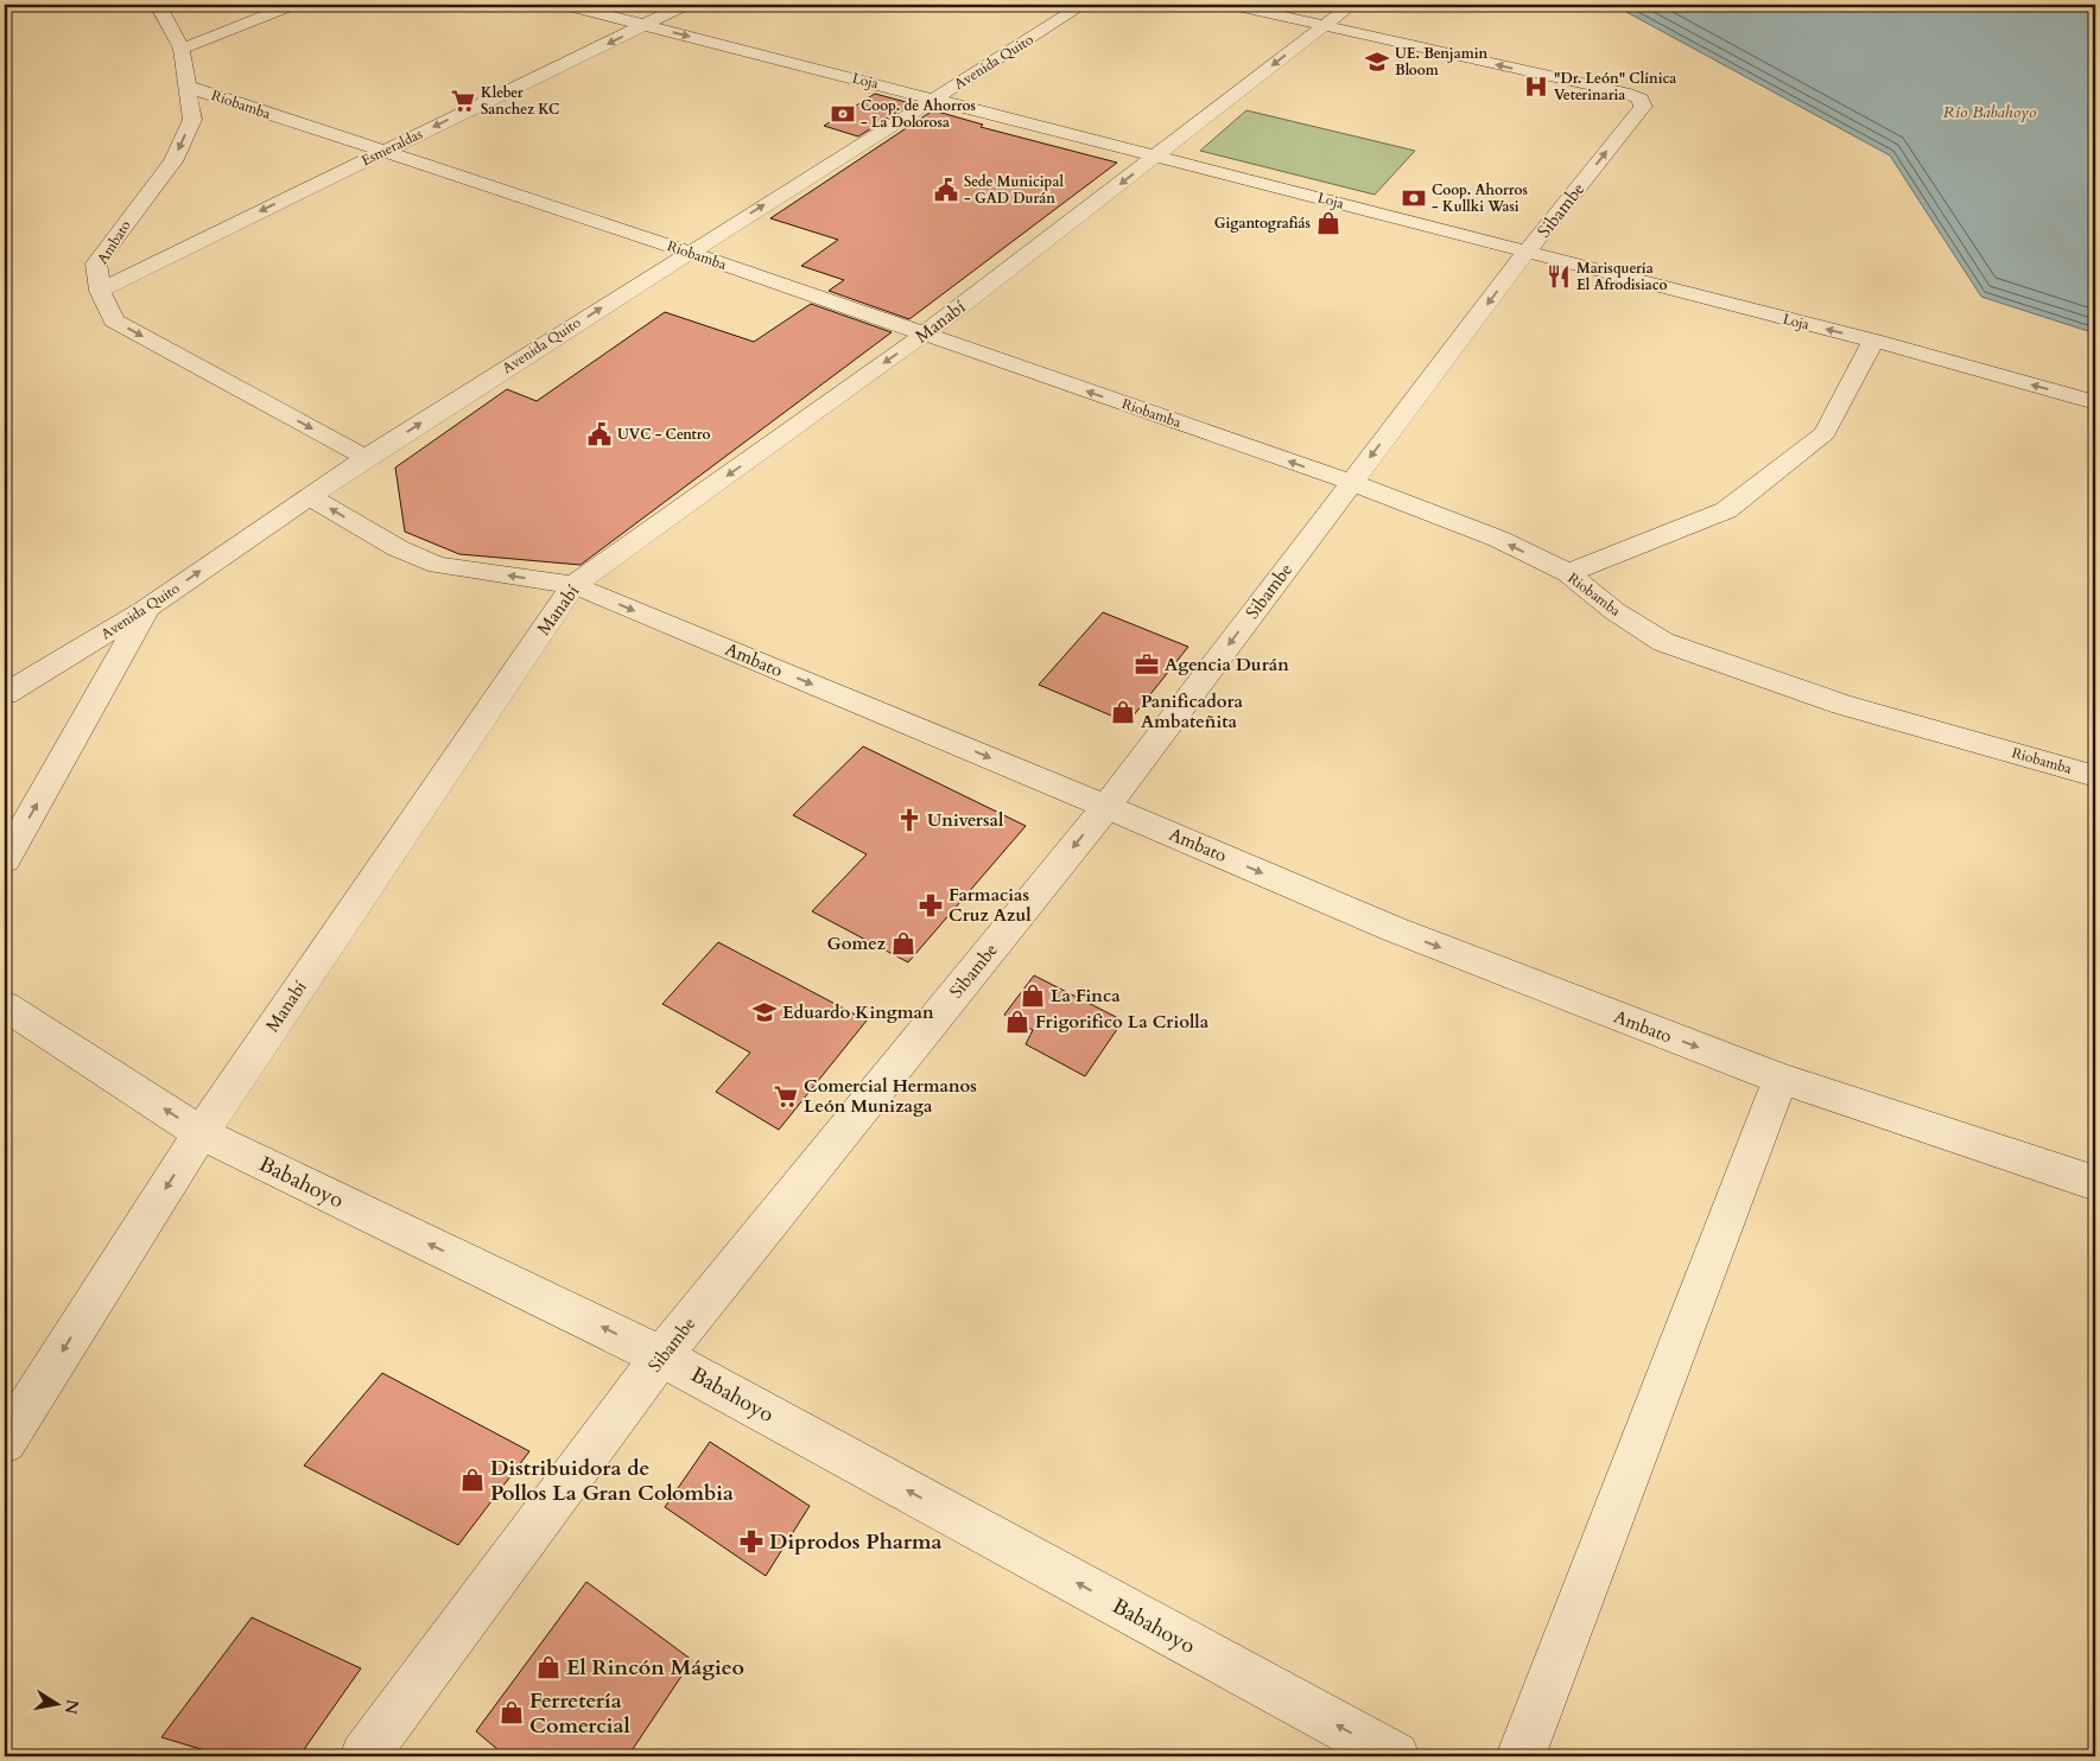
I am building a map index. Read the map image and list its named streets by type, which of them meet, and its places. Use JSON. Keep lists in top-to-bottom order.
{
  "streets": {
    "street": [
      "Avenida Quito",
      "Loja",
      "Riobamba",
      "Esmeraldas",
      "Sibambe",
      "Ambato",
      "Manabí",
      "Babahoyo"
    ]
  },
  "crossings": [
    ["Avenida Quito", "Loja"],
    ["Avenida Quito", "Riobamba"],
    ["Avenida Quito", "Ambato"],
    ["Loja", "Esmeraldas"],
    ["Loja", "Sibambe"],
    ["Loja", "Manabí"],
    ["Riobamba", "Esmeraldas"],
    ["Riobamba", "Sibambe"],
    ["Riobamba", "Ambato"],
    ["Riobamba", "Manabí"],
    ["Esmeraldas", "Ambato"],
    ["Sibambe", "Ambato"],
    ["Sibambe", "Manabí"],
    ["Sibambe", "Babahoyo"],
    ["Ambato", "Manabí"],
    ["Manabí", "Babahoyo"]
  ],
  "one_way": [
    "Avenida Quito",
    "Esmeraldas",
    "Manabí",
    "Babahoyo"
  ],
  "water": ["Río Babahoyo"],
  "places": {
    "school or university": ["UE. Benjamin Bloom", "Eduardo Kingman"],
    "hospital": ["\"Dr. León\" Clínica Veterinaria"],
    "supermarket": ["Kleber Sanchez KC", "Comercial Hermanos León Munizaga"],
    "bank": ["Coop. de Ahorros - La Dolorosa", "Coop. Ahorros - Kullki Wasi"],
    "public building": ["Sede Municipal - GAD Durán", "UVC - Centro"],
    "shop": [
      "Gigantografiás",
      "Panificadora Ambateñita",
      "Gomez",
      "La Finca",
      "Frigorifico La Criolla",
      "Distribuidora de Pollos La Gran Colombia",
      "El Rincón Mágieo",
      "Ferretería Comercial"
    ],
    "restaurant": ["Marisquería El Afrodisiaco"],
    "office": ["Agencia Durán"],
    "church": ["Universal"],
    "pharmacy": ["Farmacias Cruz Azul", "Diprodos Pharma"]
  },
  "north": "right"
}
